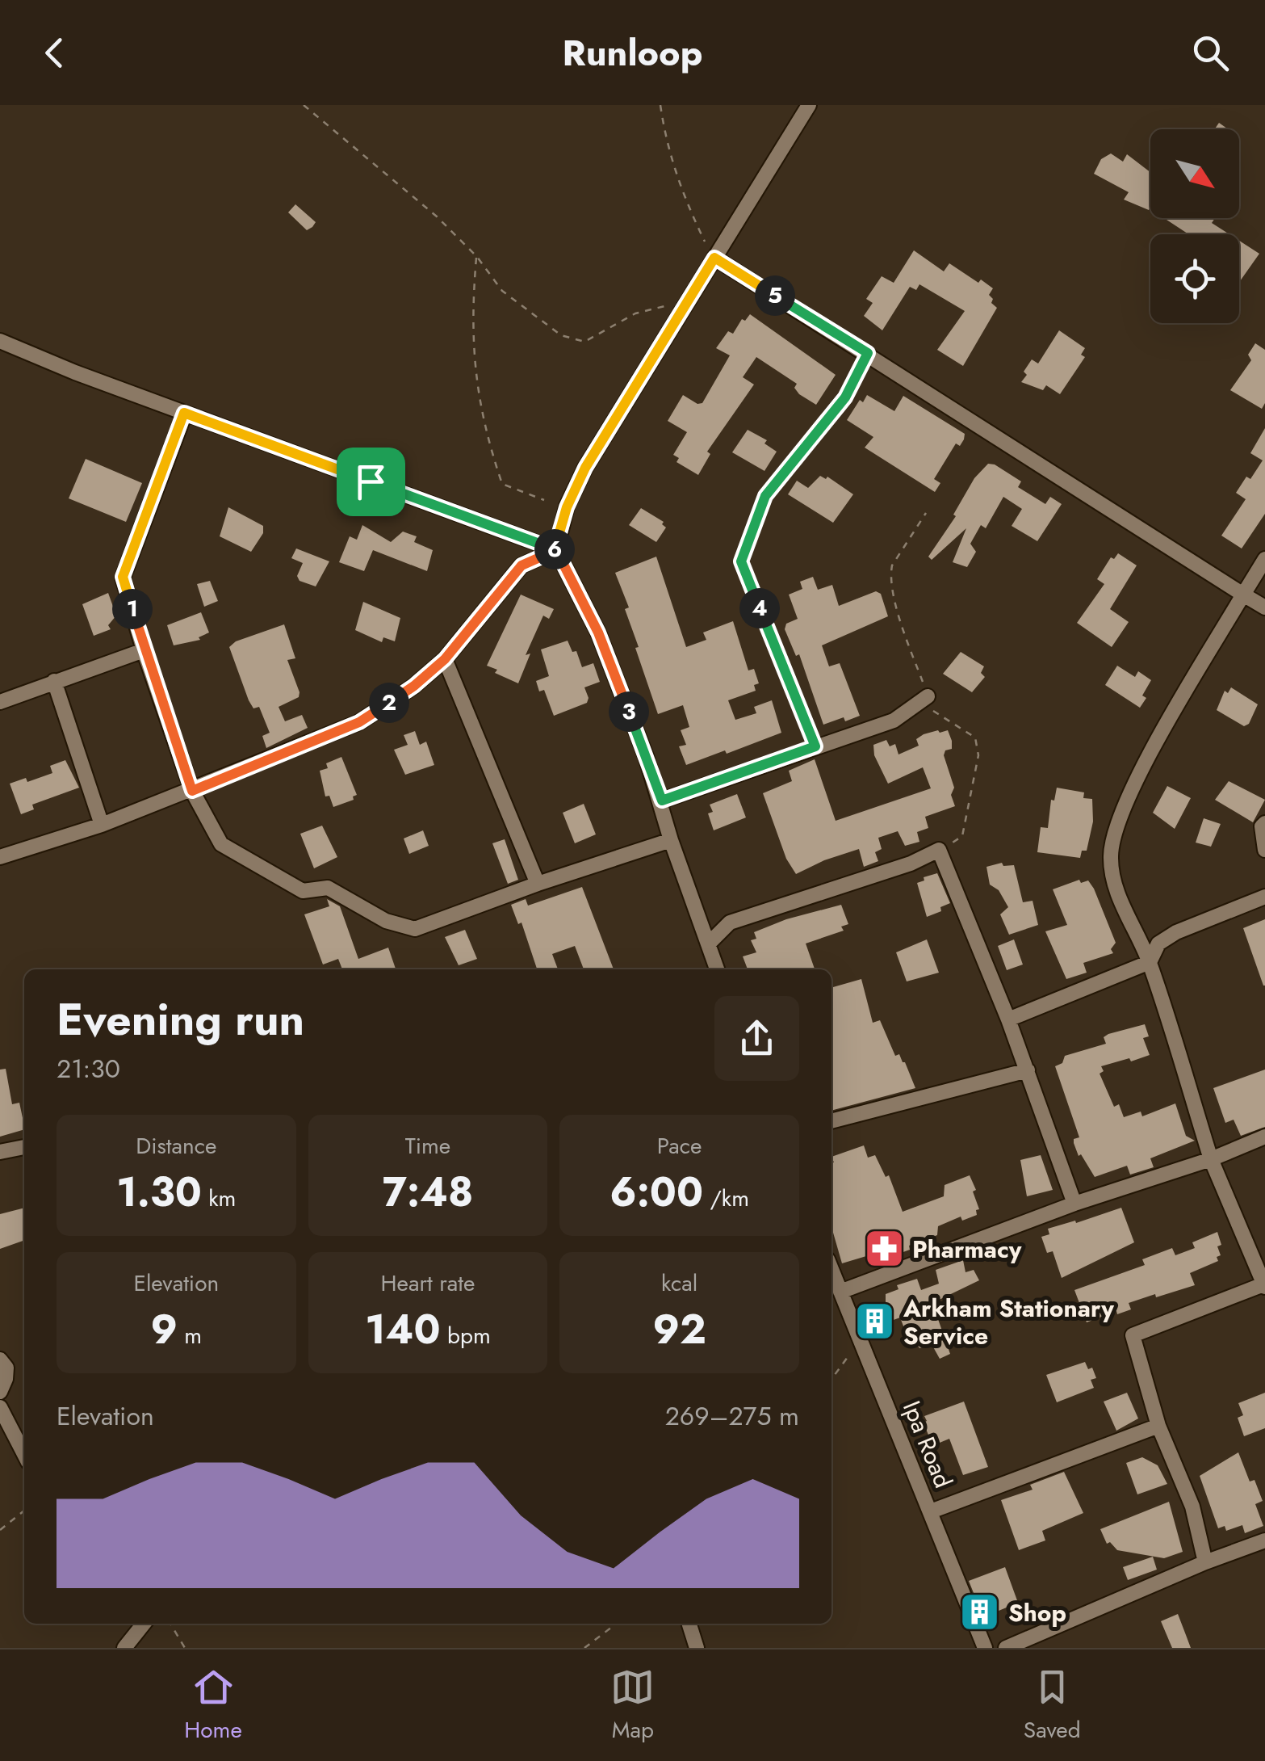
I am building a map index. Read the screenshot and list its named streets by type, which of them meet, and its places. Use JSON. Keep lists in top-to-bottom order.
{
  "streets": {
    "street": ["Ipa Road"]
  },
  "places": {
    "pharmacy": ["Pharmacy"],
    "building": ["Arkham Stationary Service", "Shop"]
  },
  "north": "bottom right",
  "page": {
    "header": "Runloop",
    "pins": [
      "5",
      "6",
      "4",
      "1",
      "2",
      "3"
    ],
    "heading": ["Evening run", "21:30"],
    "stats": [
      ["Distance", "1.30 km"],
      ["Time", "7:48"],
      ["Pace", "6:00 /km"],
      ["Elevation", "9 m"],
      ["Heart rate", "140 bpm"],
      ["kcal", "92"]
    ],
    "chart": ["Elevation", "269–275 m"],
    "tabs": ["Home", "Map", "Saved"]
  }
}
